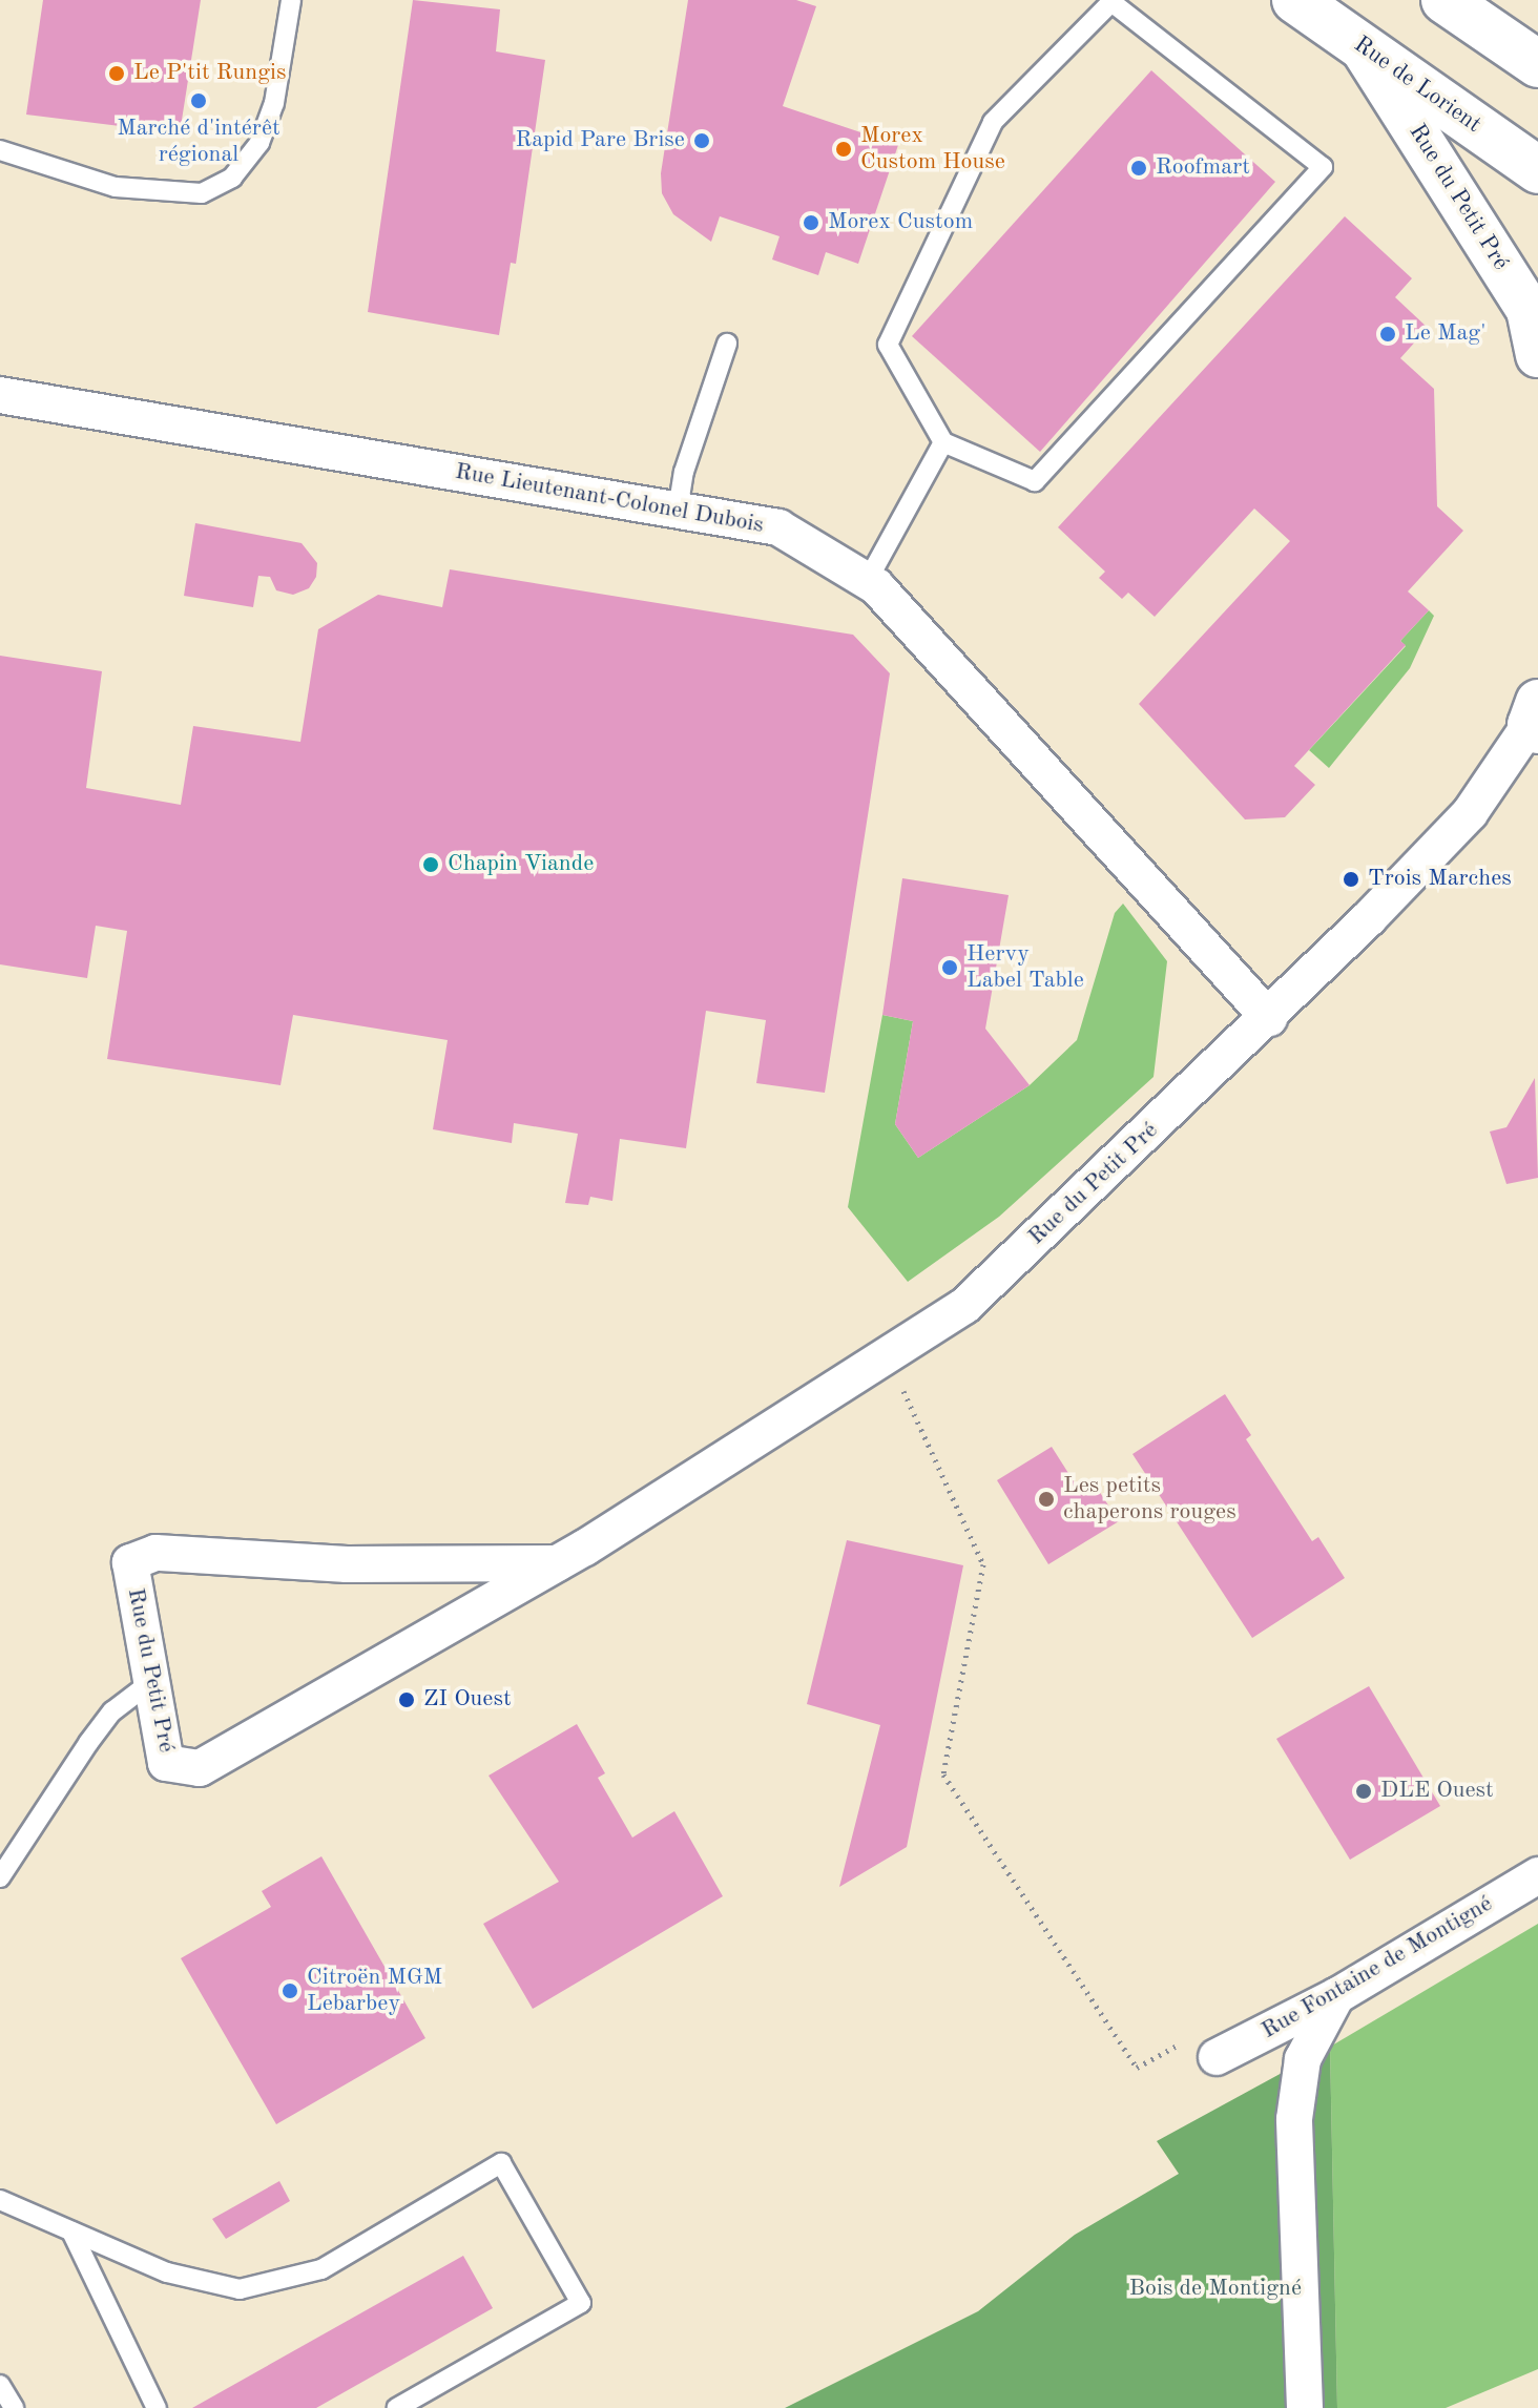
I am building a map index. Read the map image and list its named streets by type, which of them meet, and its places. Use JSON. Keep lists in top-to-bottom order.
{
  "streets": {
    "main road": ["Rue de Lorient"],
    "street": ["Rue du Petit Pré", "Rue Lieutenant-Colonel Dubois", "Rue Fontaine de Montigné"]
  },
  "crossings": [
    ["Rue de Lorient", "Rue du Petit Pré"],
    ["Rue du Petit Pré", "Rue Lieutenant-Colonel Dubois"]
  ],
  "parks": ["Bois de Montigné"],
  "places": [
    "Le P'tit Rungis",
    "Marché d'intérêt régional",
    "Rapid Pare Brise",
    "Morex Custom House",
    "Roofmart",
    "Morex Custom",
    "Le Mag'",
    "Chapin Viande",
    "Trois Marches",
    "Hervy Label Table",
    "Les petits chaperons rouges",
    "ZI Ouest",
    "DLE Ouest",
    "Citroën MGM Lebarbey"
  ]
}
